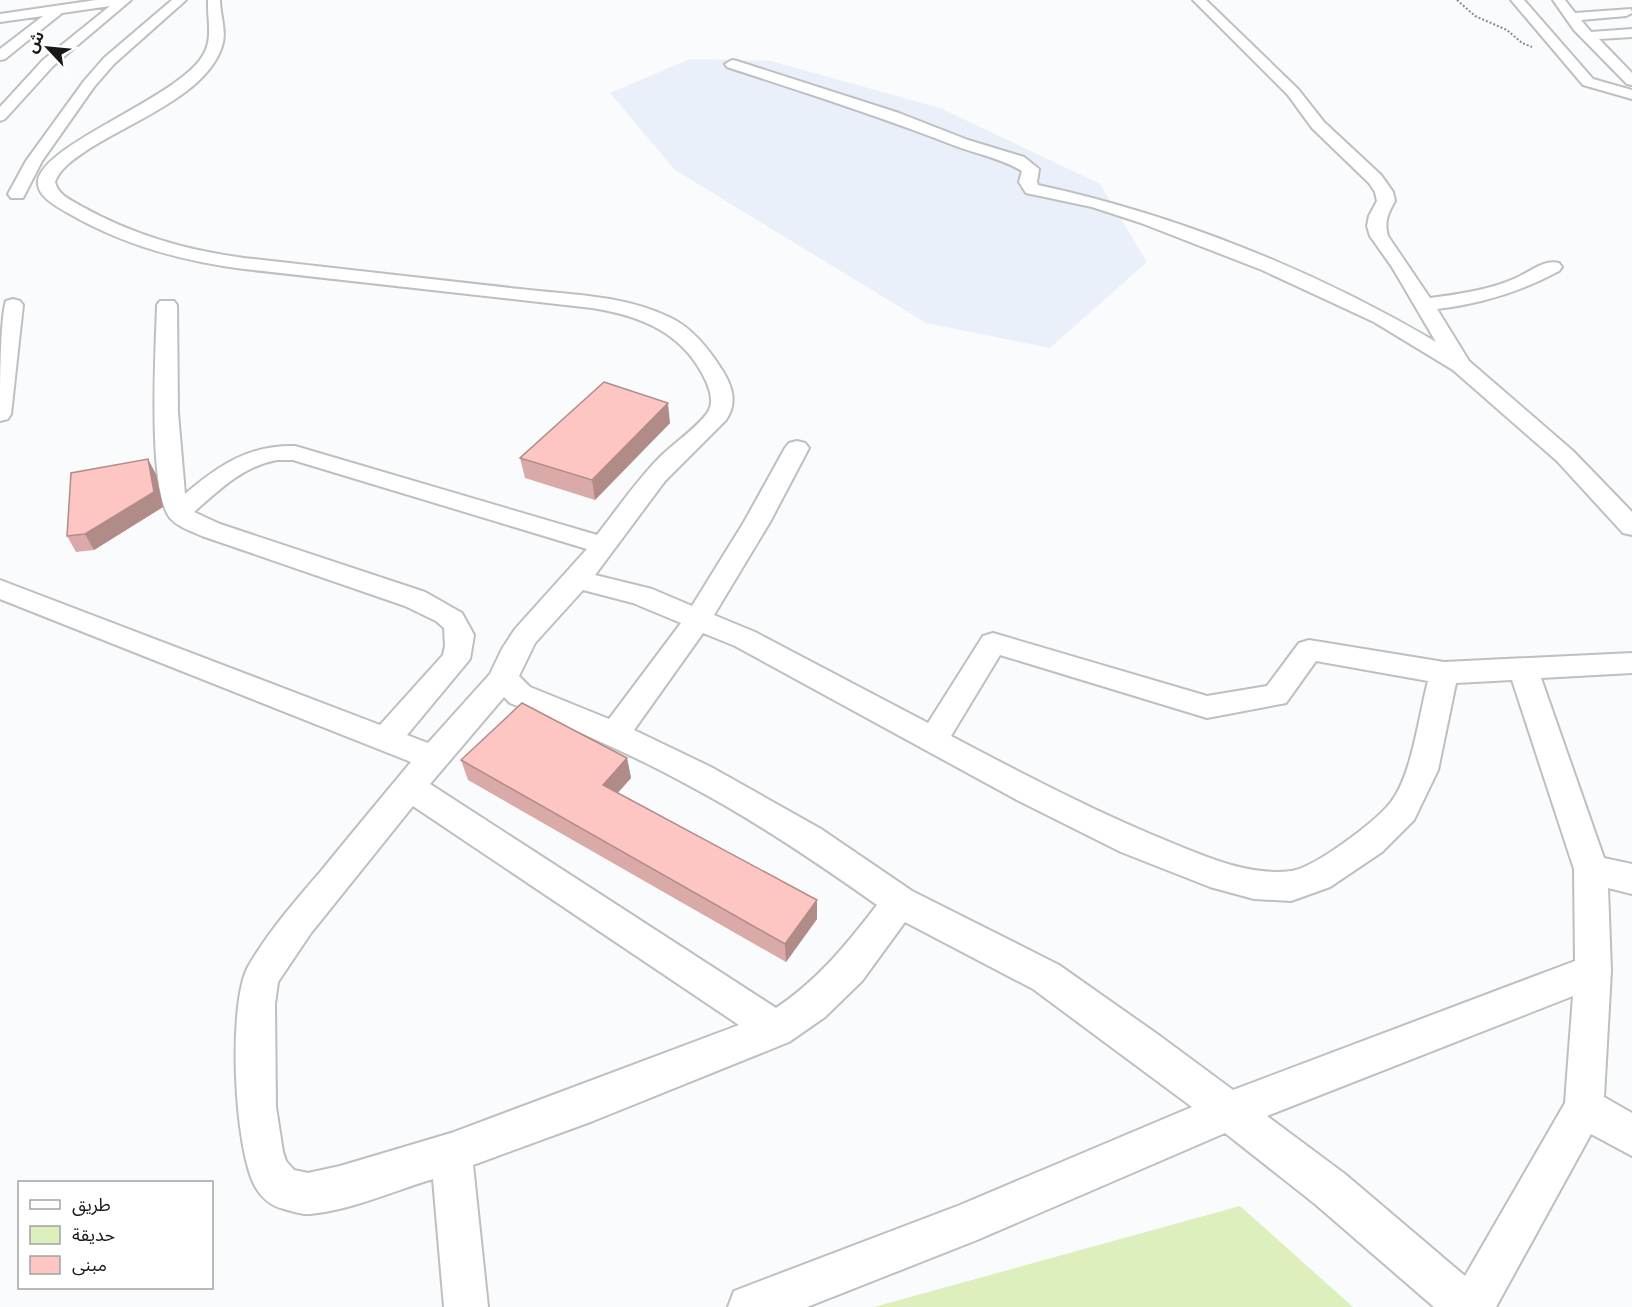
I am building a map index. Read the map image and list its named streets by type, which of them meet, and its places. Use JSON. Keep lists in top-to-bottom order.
{
  "legend": ["طريق", "حديقة", "مبنى"],
  "north": "top left"
}
